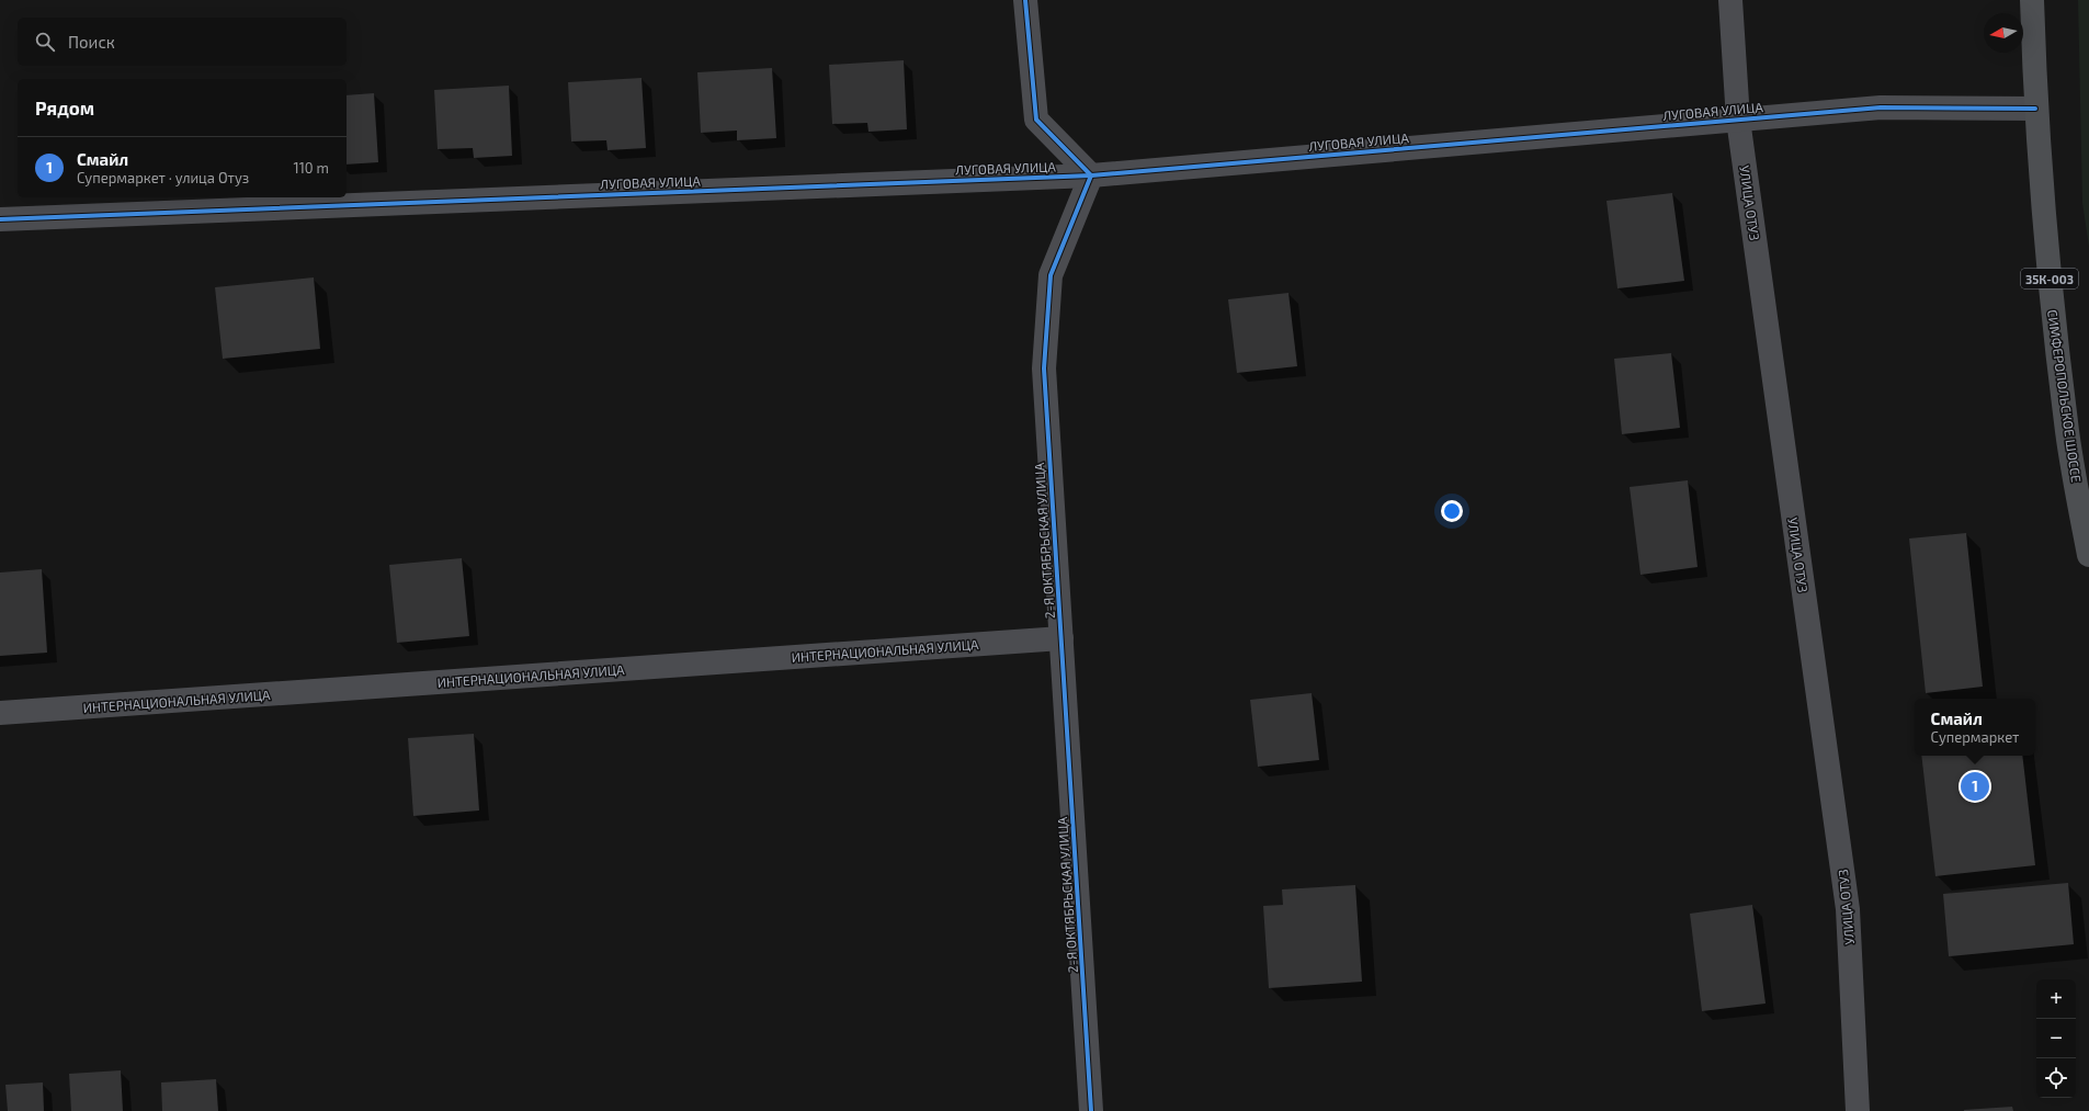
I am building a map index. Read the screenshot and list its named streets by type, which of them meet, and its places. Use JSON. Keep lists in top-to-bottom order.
{
  "streets": {
    "main road": ["35К-003", "СИМФЕРОПОЛЬСКОЕ ШОССЕ"],
    "street": [
      "ЛУГОВАЯ УЛИЦА",
      "УЛИЦА ОТУЗ",
      "2-Я ОКТЯБРЬСКАЯ УЛИЦА",
      "ИНТЕРНАЦИОНАЛЬНАЯ УЛИЦА"
    ]
  },
  "crossings": [
    ["ЛУГОВАЯ УЛИЦА", "УЛИЦА ОТУЗ"],
    ["ЛУГОВАЯ УЛИЦА", "СИМФЕРОПОЛЬСКОЕ ШОССЕ"],
    ["ЛУГОВАЯ УЛИЦА", "2-Я ОКТЯБРЬСКАЯ УЛИЦА"],
    ["2-Я ОКТЯБРЬСКАЯ УЛИЦА", "ИНТЕРНАЦИОНАЛЬНАЯ УЛИЦА"]
  ],
  "north": "left",
  "page": {
    "search": "Поиск",
    "heading": "Рядом",
    "list": [
      {
        "mark": "1",
        "name": "Смайл",
        "note": "Супермаркет · улица Отуз",
        "value": "110 m"
      }
    ],
    "popup": ["Смайл", "Супермаркет"],
    "pins": "1",
    "map_buttons": ["+", "−"]
  }
}
